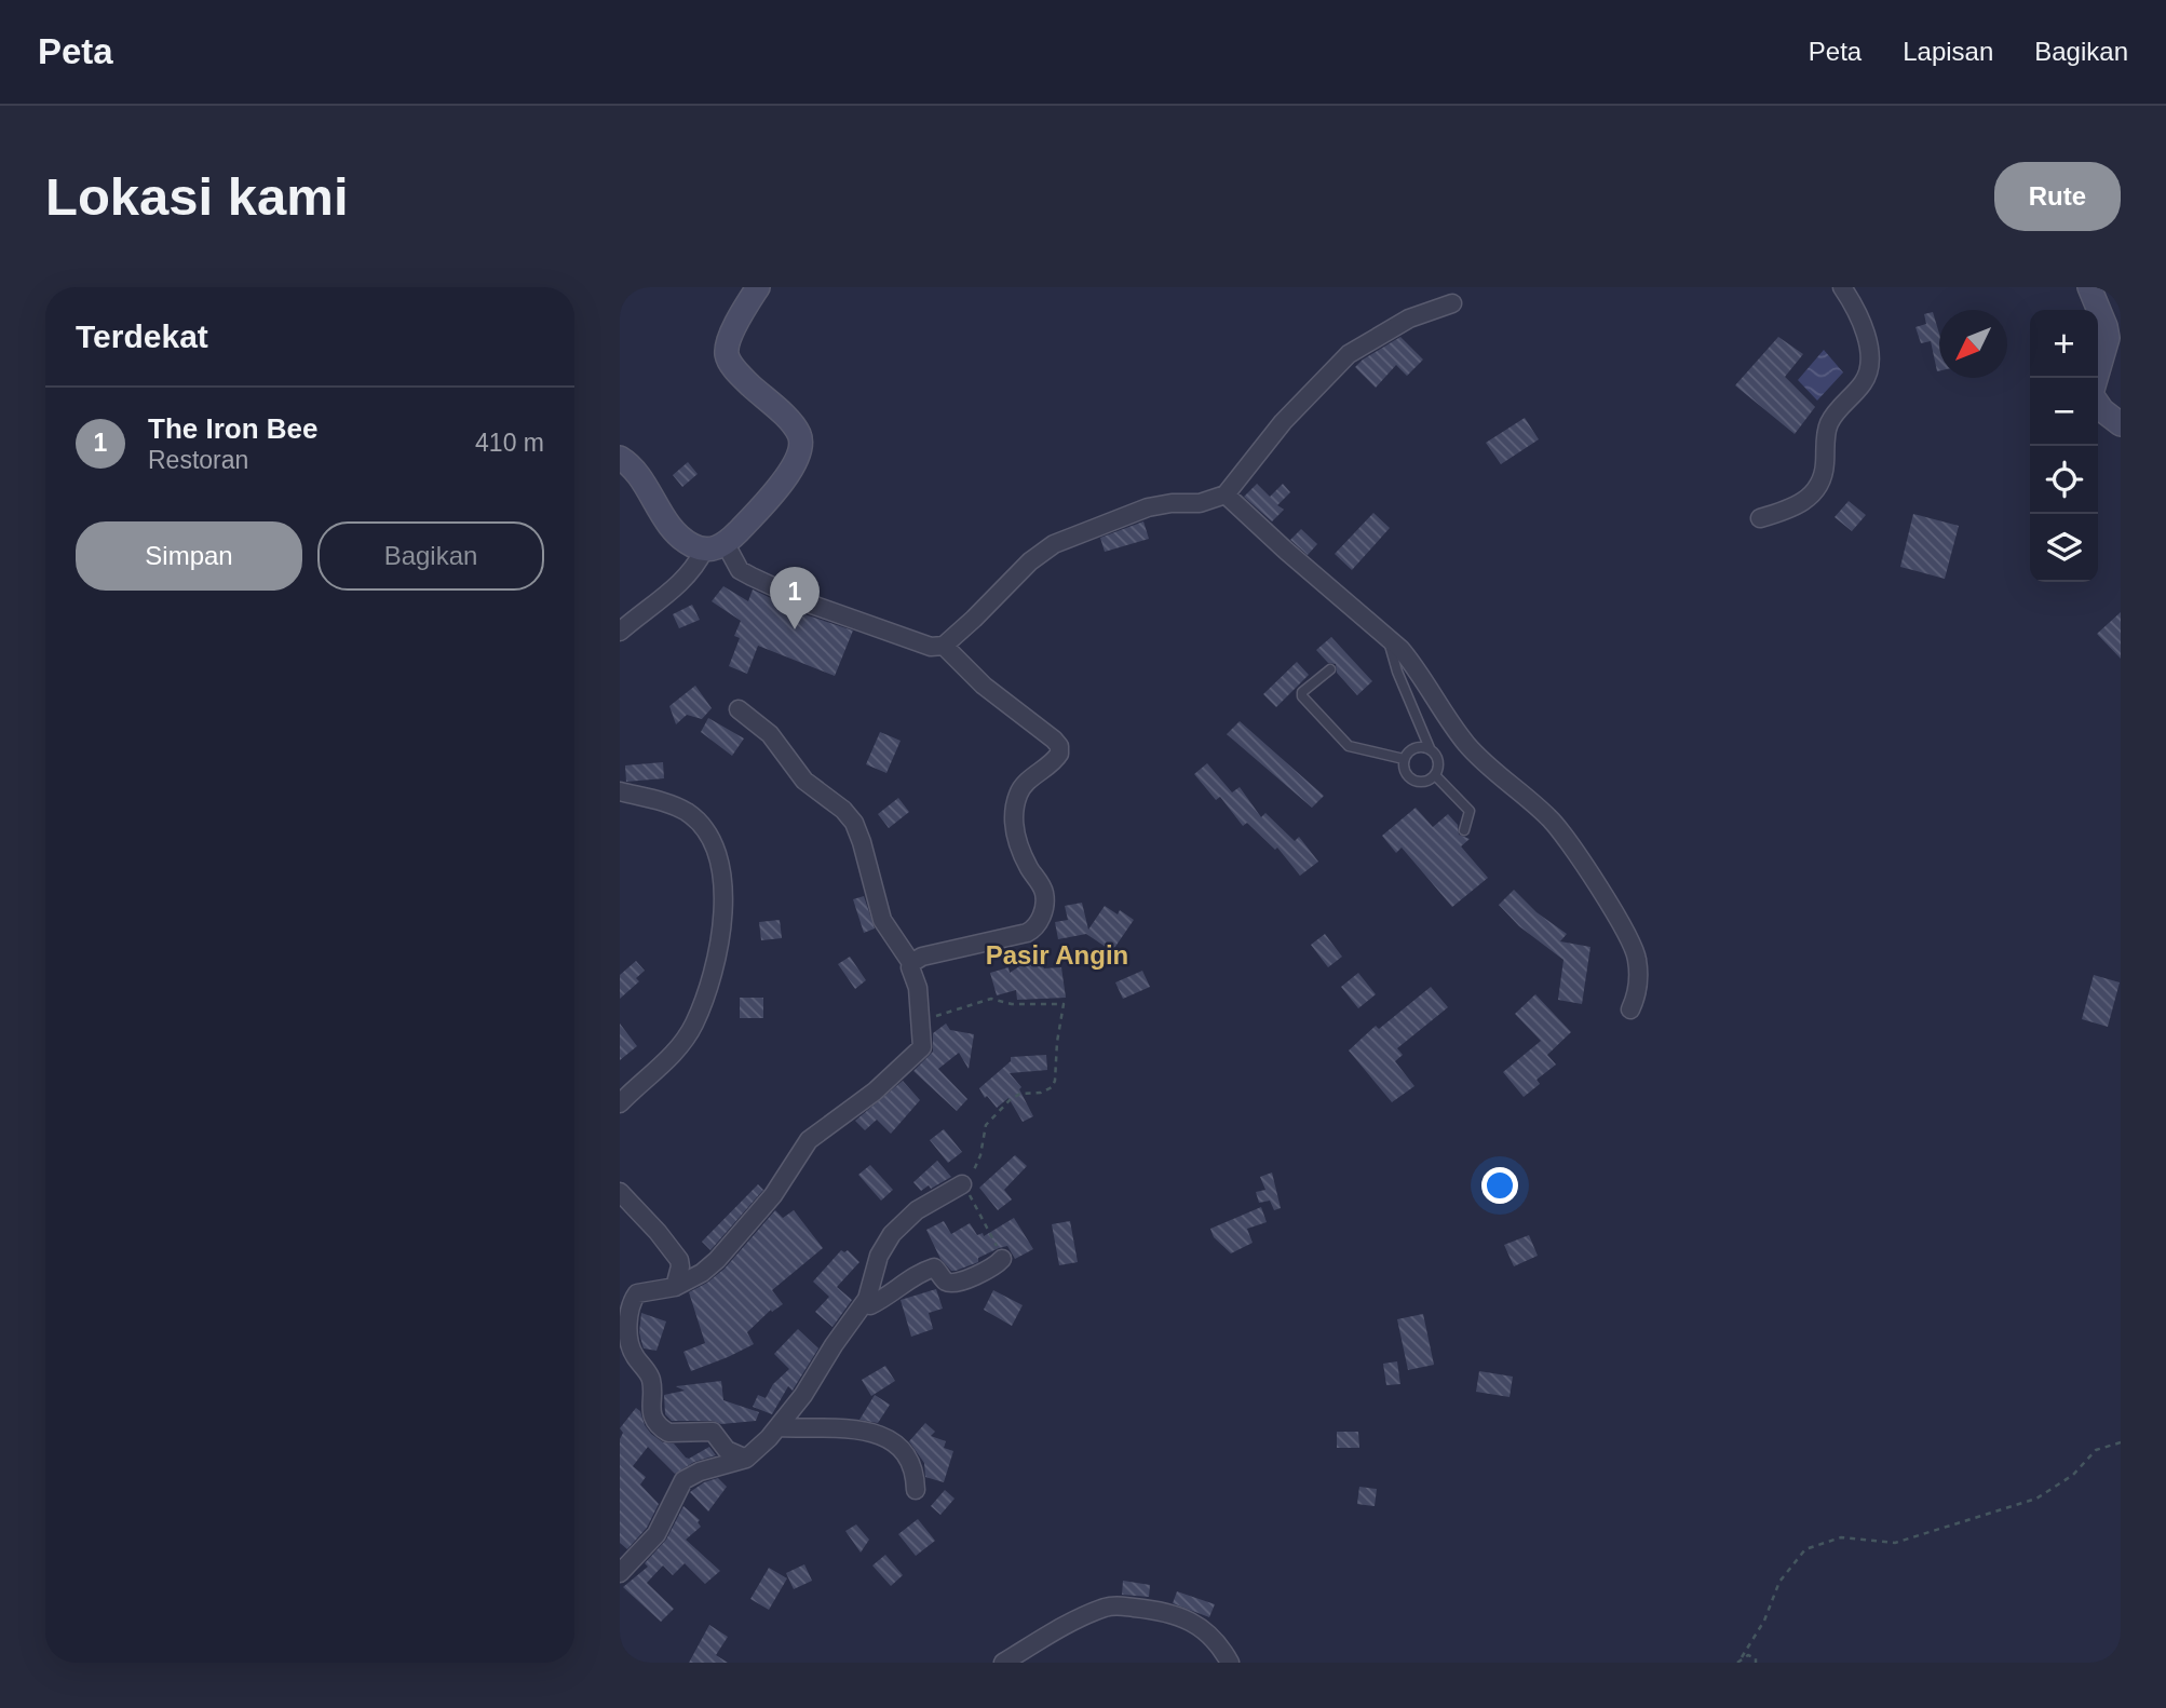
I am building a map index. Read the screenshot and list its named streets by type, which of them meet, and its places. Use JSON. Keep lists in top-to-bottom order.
{
  "districts": ["Pasir Angin"],
  "north": "bottom left",
  "page": {
    "header": "Peta",
    "nav": ["Peta", "Lapisan", "Bagikan"],
    "buttons": [
      "Rute",
      ["Simpan", "Bagikan"]
    ],
    "title": "Lokasi kami",
    "heading": "Terdekat",
    "map_buttons": ["+", "−"],
    "list": [
      {
        "mark": "1",
        "name": "The Iron Bee",
        "note": "Restoran",
        "value": "410 m"
      }
    ],
    "pins": "1"
  }
}
